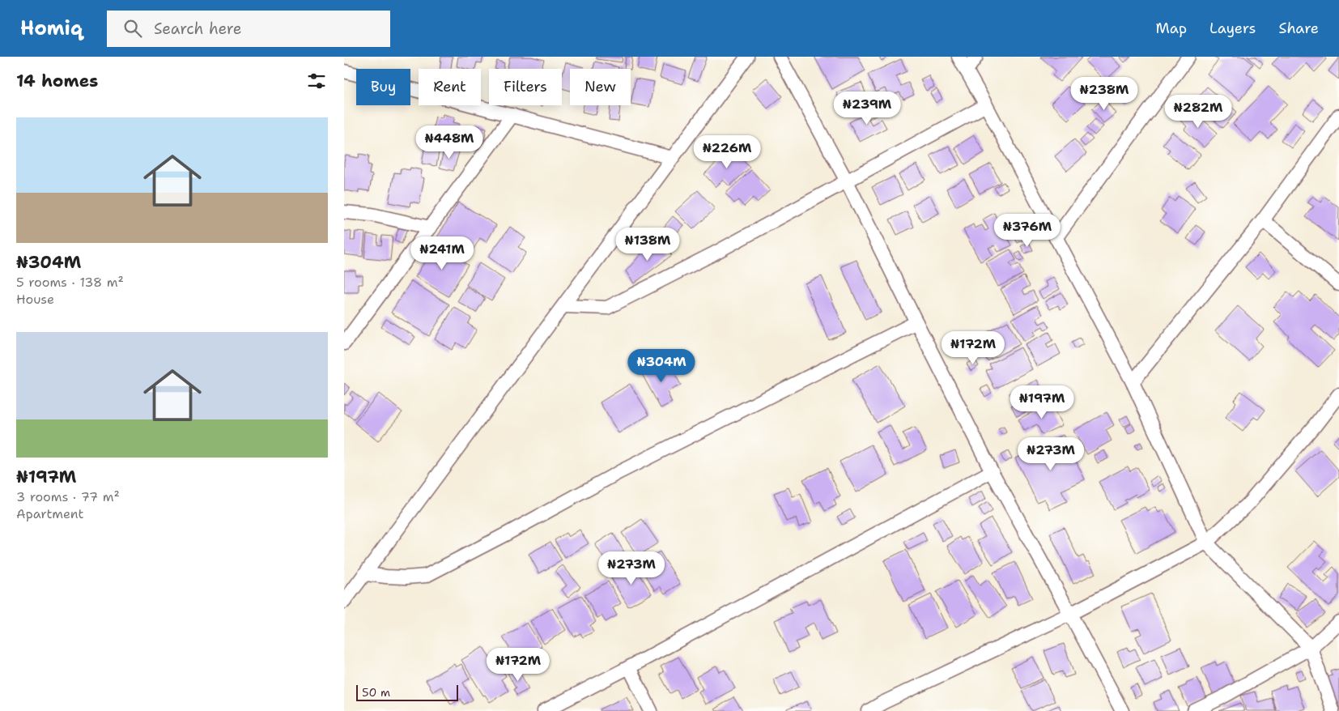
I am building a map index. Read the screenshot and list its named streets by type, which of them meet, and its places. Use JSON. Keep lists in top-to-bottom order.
{
  "scale_bar": "50 m",
  "page": {
    "header": "Homiq",
    "search": "Search here",
    "nav": ["Map", "Layers", "Share"],
    "heading": "14 homes",
    "chip": [
      "Buy",
      "Rent",
      "Filters",
      "New"
    ],
    "price": [
      "₦238M",
      "₦239M",
      "₦282M",
      "₦448M",
      "₦226M",
      "₦376M",
      "₦138M",
      "₦241M",
      "₦172M",
      "₦304M",
      "₦197M",
      "₦273M",
      "₦273M",
      "₦172M"
    ],
    "list": [
      {
        "name": "₦304M",
        "note": "5 rooms · 138 m² · House"
      },
      {
        "name": "₦197M",
        "note": "3 rooms · 77 m² · Apartment"
      }
    ],
    "scale": "50 m"
  }
}
